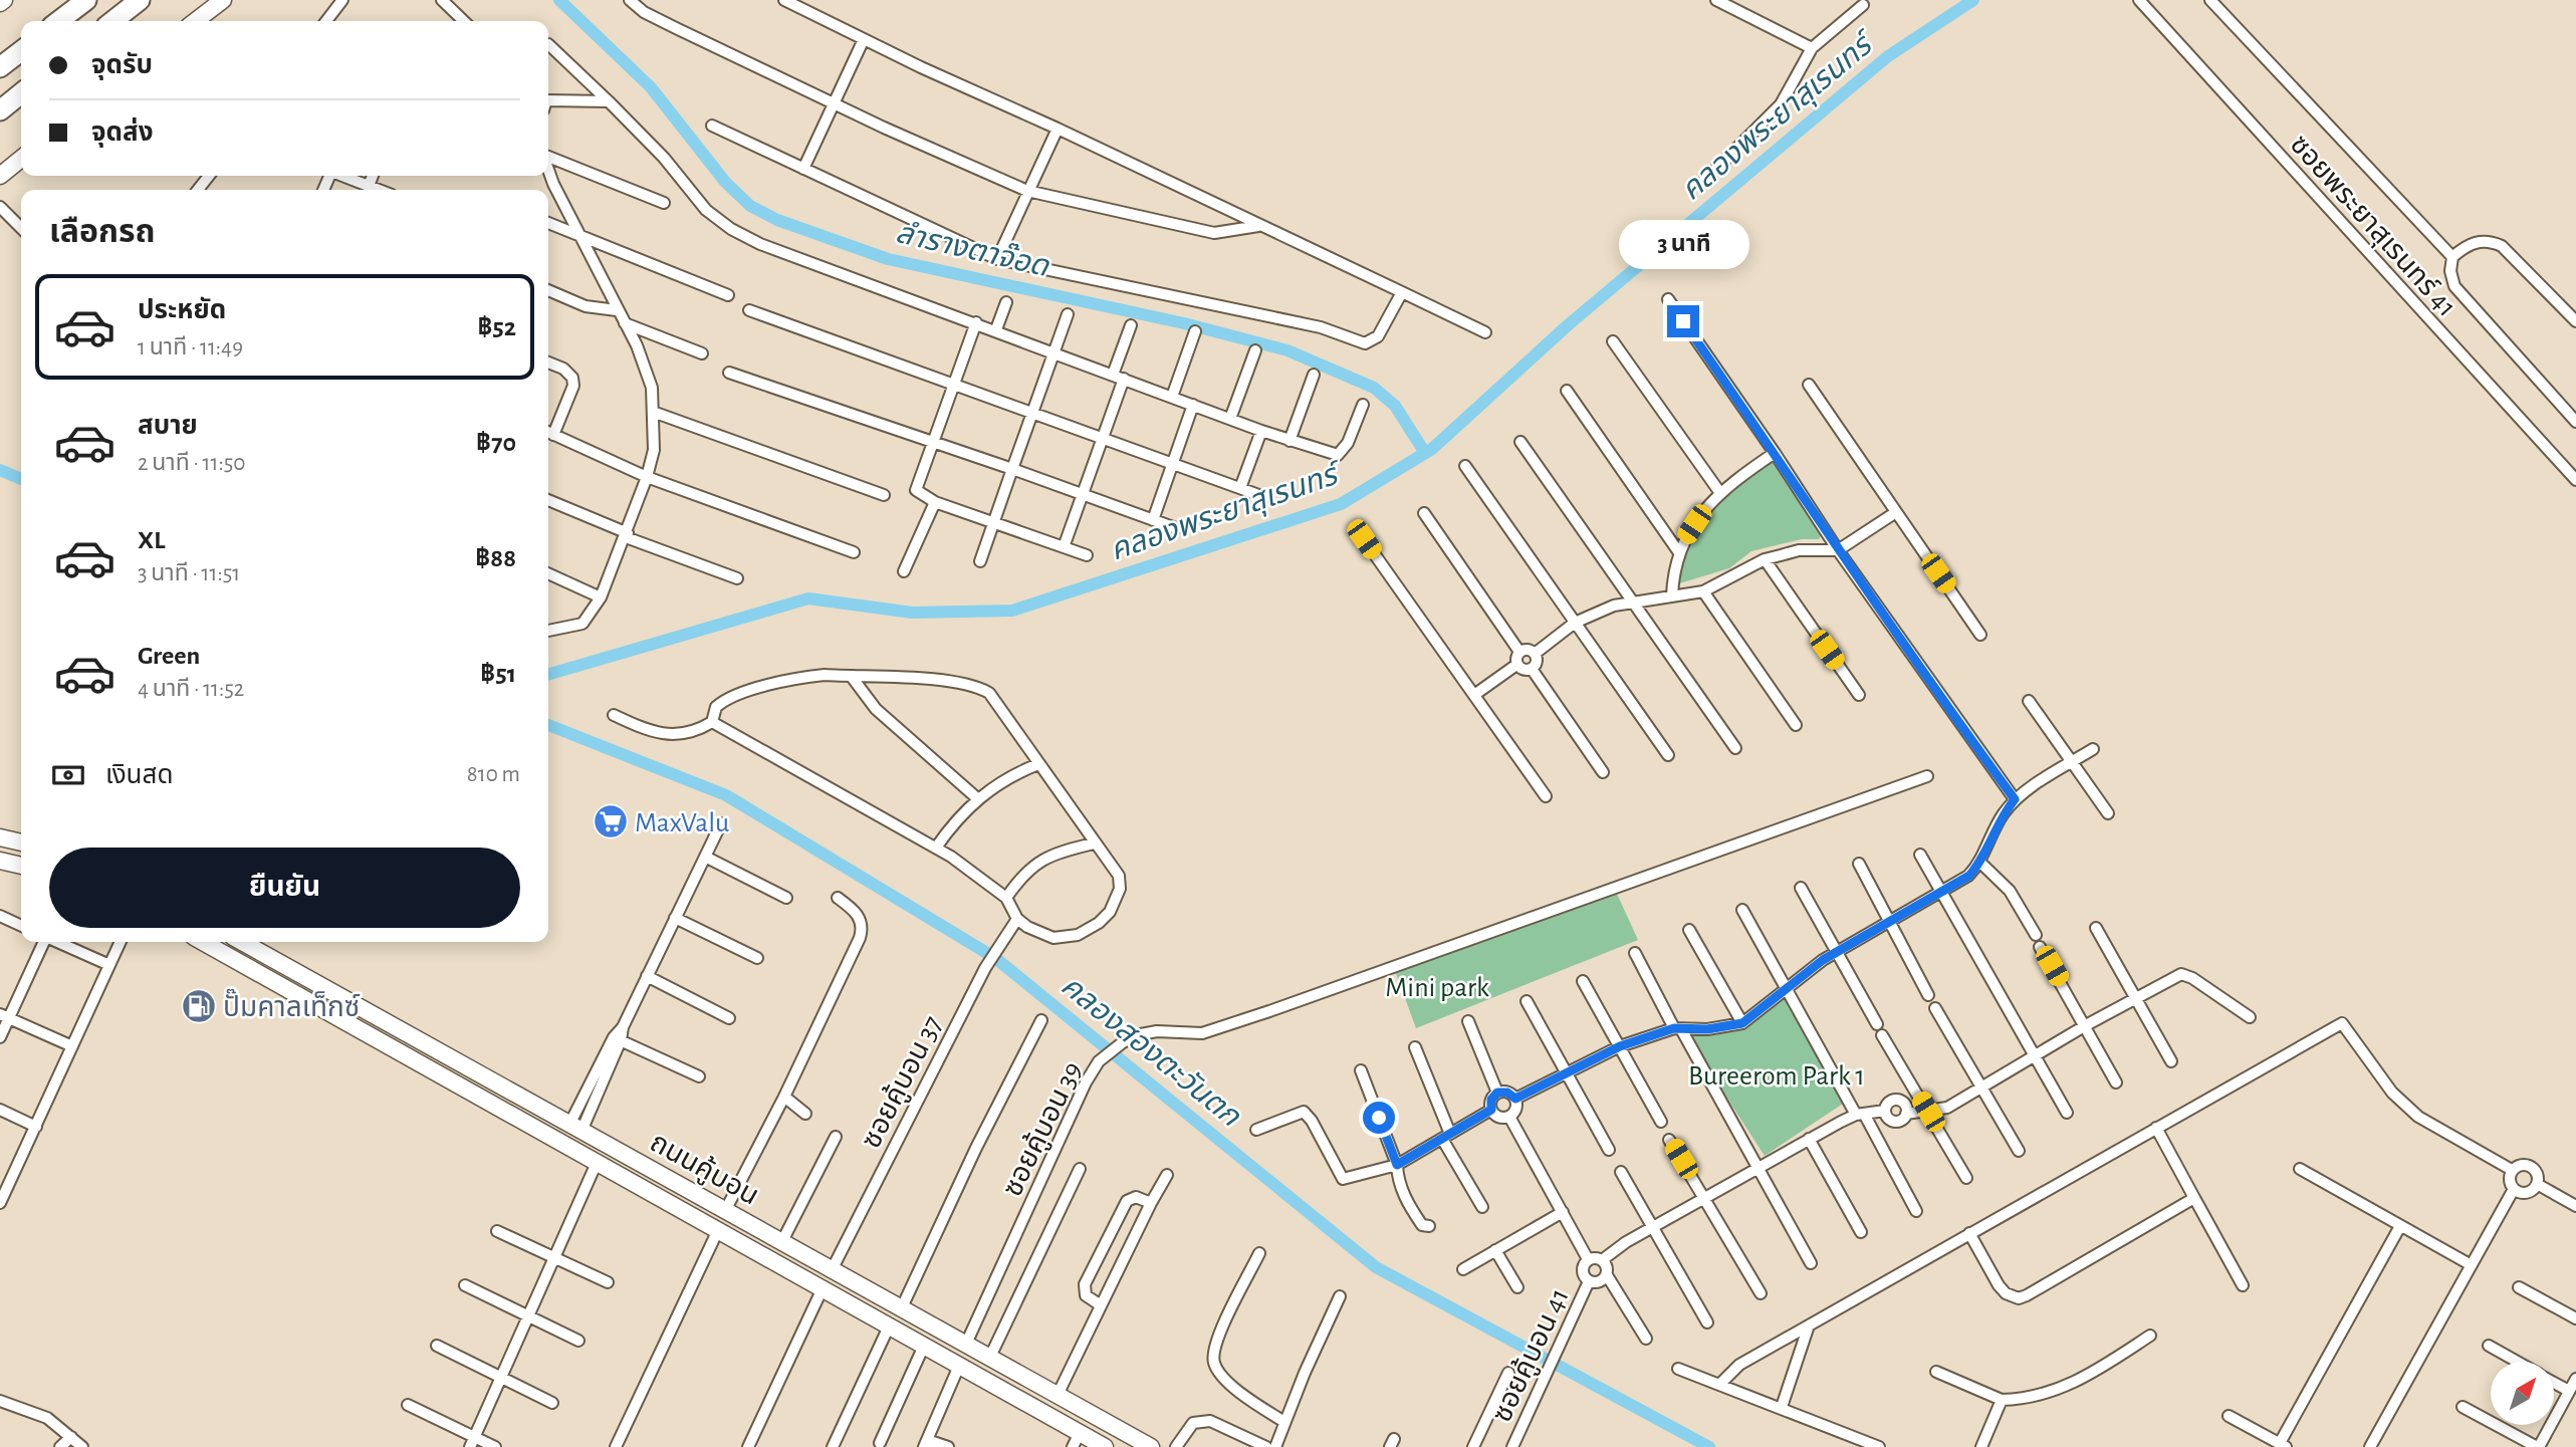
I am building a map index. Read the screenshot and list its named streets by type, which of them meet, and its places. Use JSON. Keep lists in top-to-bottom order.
{
  "streets": {
    "main road": ["ถนนคู้บอน"],
    "street": [
      "ซอยพระยาสุเรนทร์ 41",
      "ซอยคู้บอน 37",
      "ซอยคู้บอน 39",
      "ซอยคู้บอน 41"
    ]
  },
  "crossings": [
    ["ซอยคู้บอน 37", "ถนนคู้บอน"],
    ["ซอยคู้บอน 39", "ถนนคู้บอน"]
  ],
  "water": ["คลองพระยาสุเรนทร์", "ลำรางตาจ๊อด", "คลองสองตะวันตก"],
  "parks": ["Mini park", "Bureerom Park 1"],
  "places": {
    "supermarket": ["MaxValu"],
    "fuel station": ["ปั๊มคาลเท็กซ์"]
  },
  "north": "top right",
  "page": {
    "banner": ["จุดรับ", "จุดส่ง"],
    "heading": "เลือกรถ",
    "bubble": "3 นาที",
    "list": [
      {
        "name": "ประหยัด",
        "note": "1 นาที · 11:49",
        "value": "฿52"
      },
      {
        "name": "สบาย",
        "note": "2 นาที · 11:50",
        "value": "฿70"
      },
      {
        "name": "XL",
        "note": "3 นาที · 11:51",
        "value": "฿88"
      },
      {
        "name": "Green",
        "note": "4 นาที · 11:52",
        "value": "฿51"
      }
    ],
    "pay": ["เงินสด", "810 m"],
    "buttons": "ยืนยัน"
  }
}
